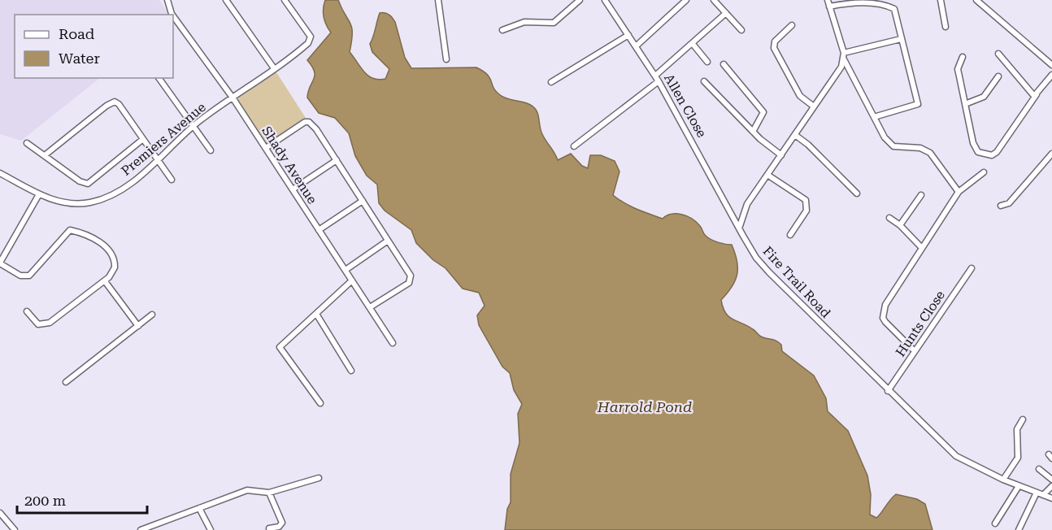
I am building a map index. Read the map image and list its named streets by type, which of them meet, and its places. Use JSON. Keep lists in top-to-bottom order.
{
  "streets": {
    "street": [
      "Allen Close",
      "Premiers Avenue",
      "Shady Avenue",
      "Fire Trail Road",
      "Hunts Close"
    ]
  },
  "crossings": [
    ["Allen Close", "Fire Trail Road"],
    ["Premiers Avenue", "Shady Avenue"],
    ["Fire Trail Road", "Hunts Close"]
  ],
  "water": ["Harrold Pond"],
  "legend": ["Road", "Water"],
  "scale_bar": "200 m"
}
